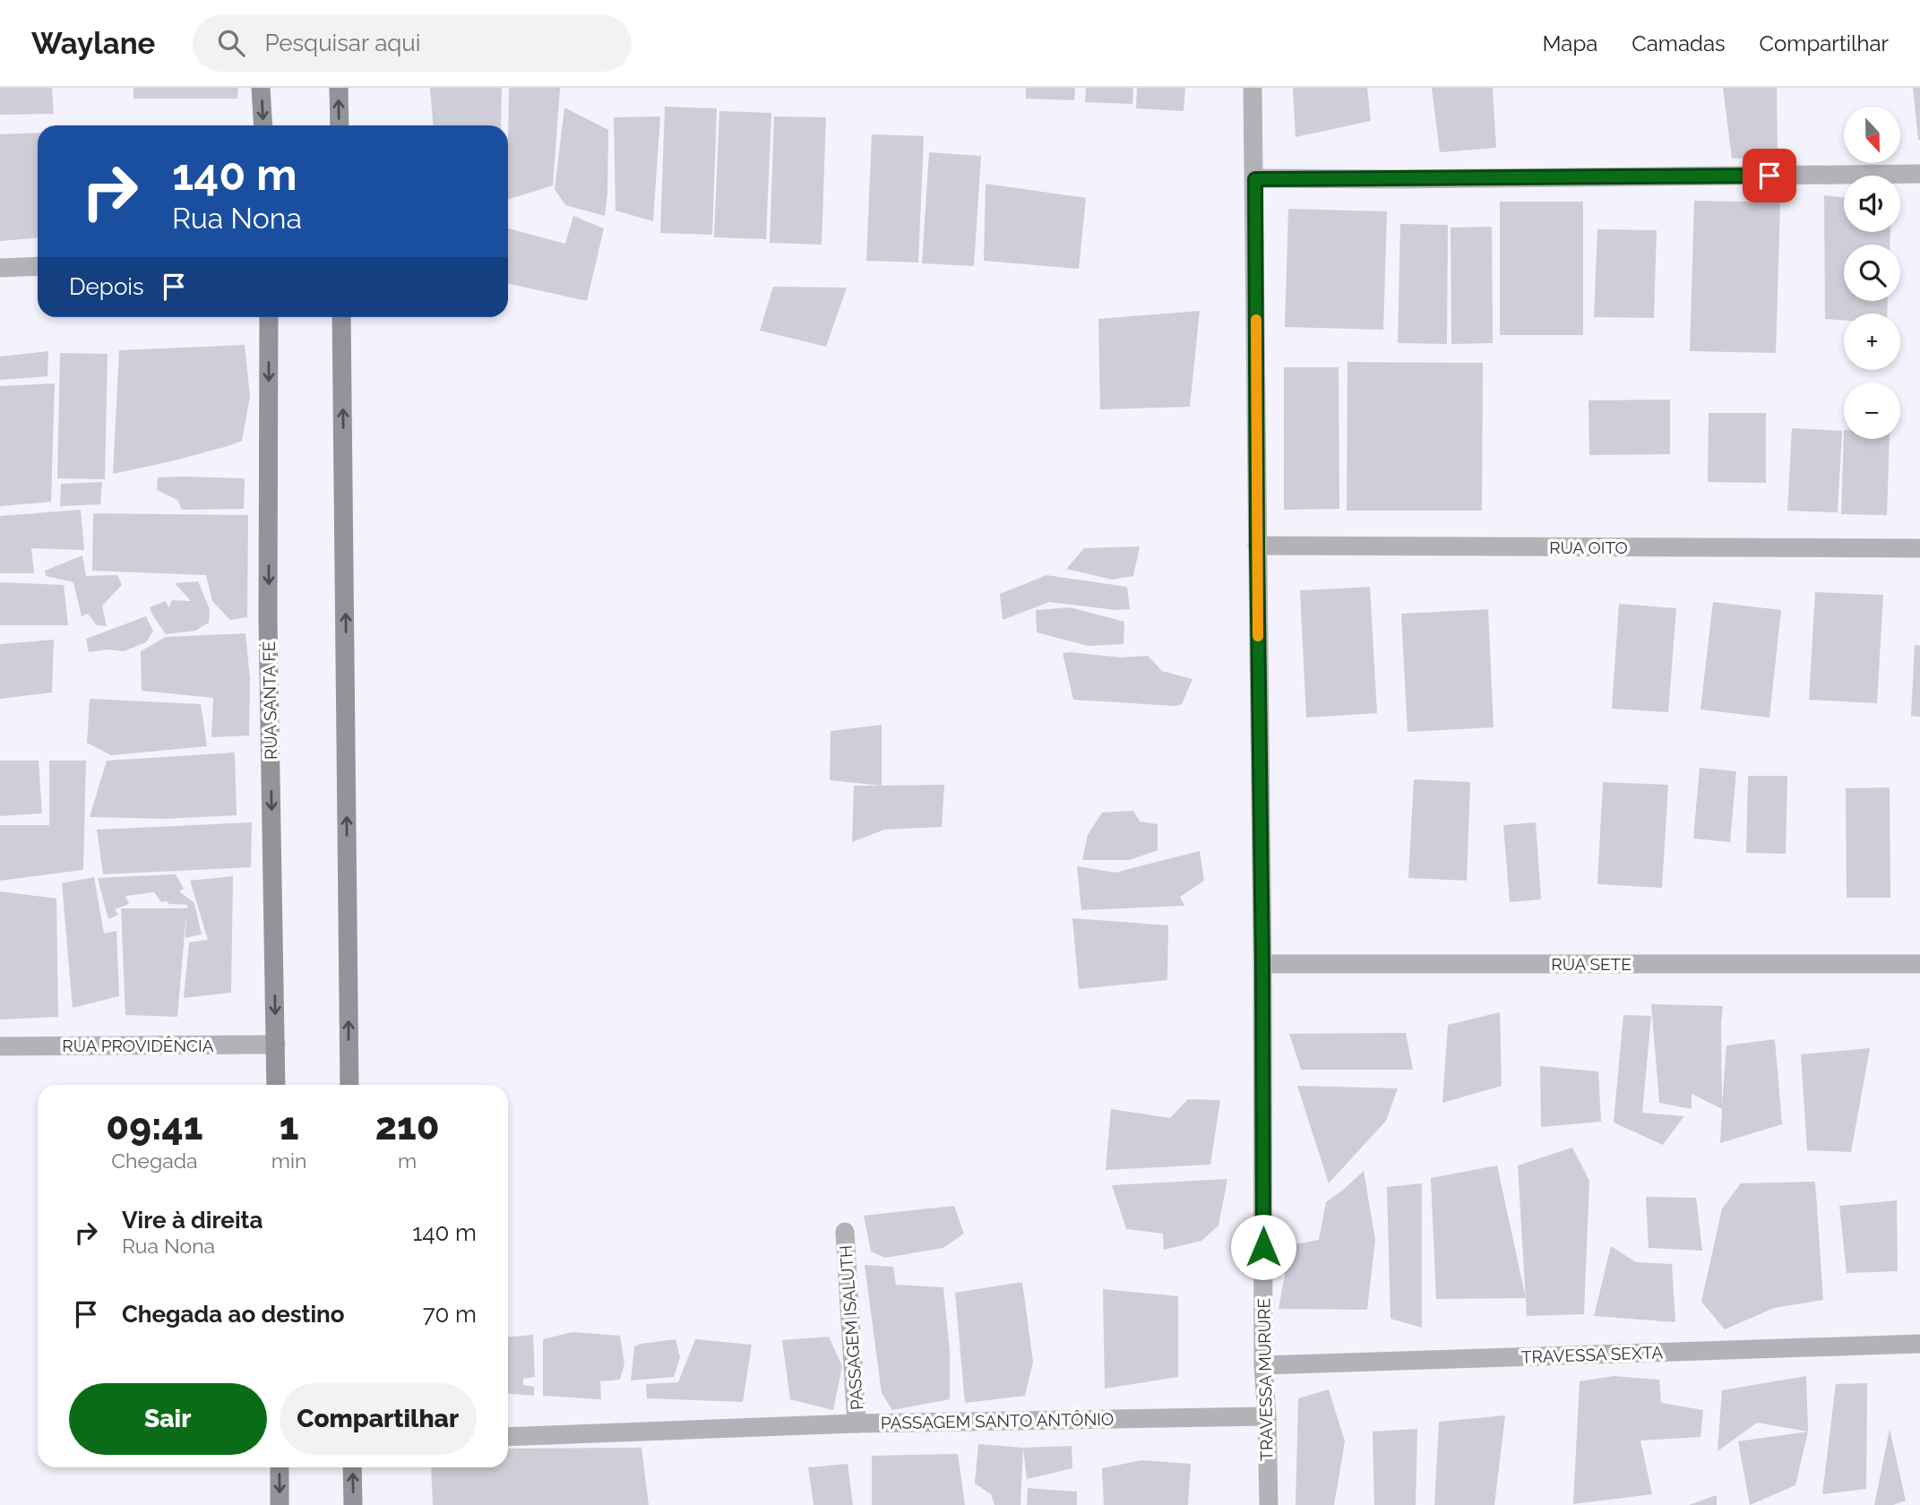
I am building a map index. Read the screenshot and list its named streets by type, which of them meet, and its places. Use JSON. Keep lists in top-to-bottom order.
{
  "streets": {
    "street": [
      "RUA OITO",
      "RUA SANTA FÉ",
      "RUA SETE",
      "RUA PROVIDÊNCIA",
      "PASSAGEM ISALUTH",
      "TRAVESSA SEXTA",
      "TRAVESSA MURURE",
      "PASSAGEM SANTO ANTÔNIO"
    ]
  },
  "crossings": [
    ["RUA OITO", "TRAVESSA MURURE"],
    ["RUA SANTA FÉ", "RUA PROVIDÊNCIA"],
    ["RUA SETE", "TRAVESSA MURURE"],
    ["PASSAGEM ISALUTH", "PASSAGEM SANTO ANTÔNIO"],
    ["TRAVESSA SEXTA", "TRAVESSA MURURE"],
    ["TRAVESSA MURURE", "PASSAGEM SANTO ANTÔNIO"]
  ],
  "north": "bottom",
  "page": {
    "header": "Waylane",
    "search": "Pesquisar aqui",
    "nav": ["Mapa", "Camadas", "Compartilhar"],
    "map_buttons": ["+", "−"],
    "turn": ["140 m", "Rua Nona"],
    "then": "Depois",
    "eta": [
      "09:41",
      "Chegada",
      "1",
      "min",
      "210",
      "m"
    ],
    "list": [
      {
        "name": "Vire à direita",
        "note": "Rua Nona",
        "value": "140 m"
      },
      {
        "name": "Chegada ao destino",
        "value": "70 m"
      }
    ],
    "buttons": ["Sair", "Compartilhar"]
  }
}
